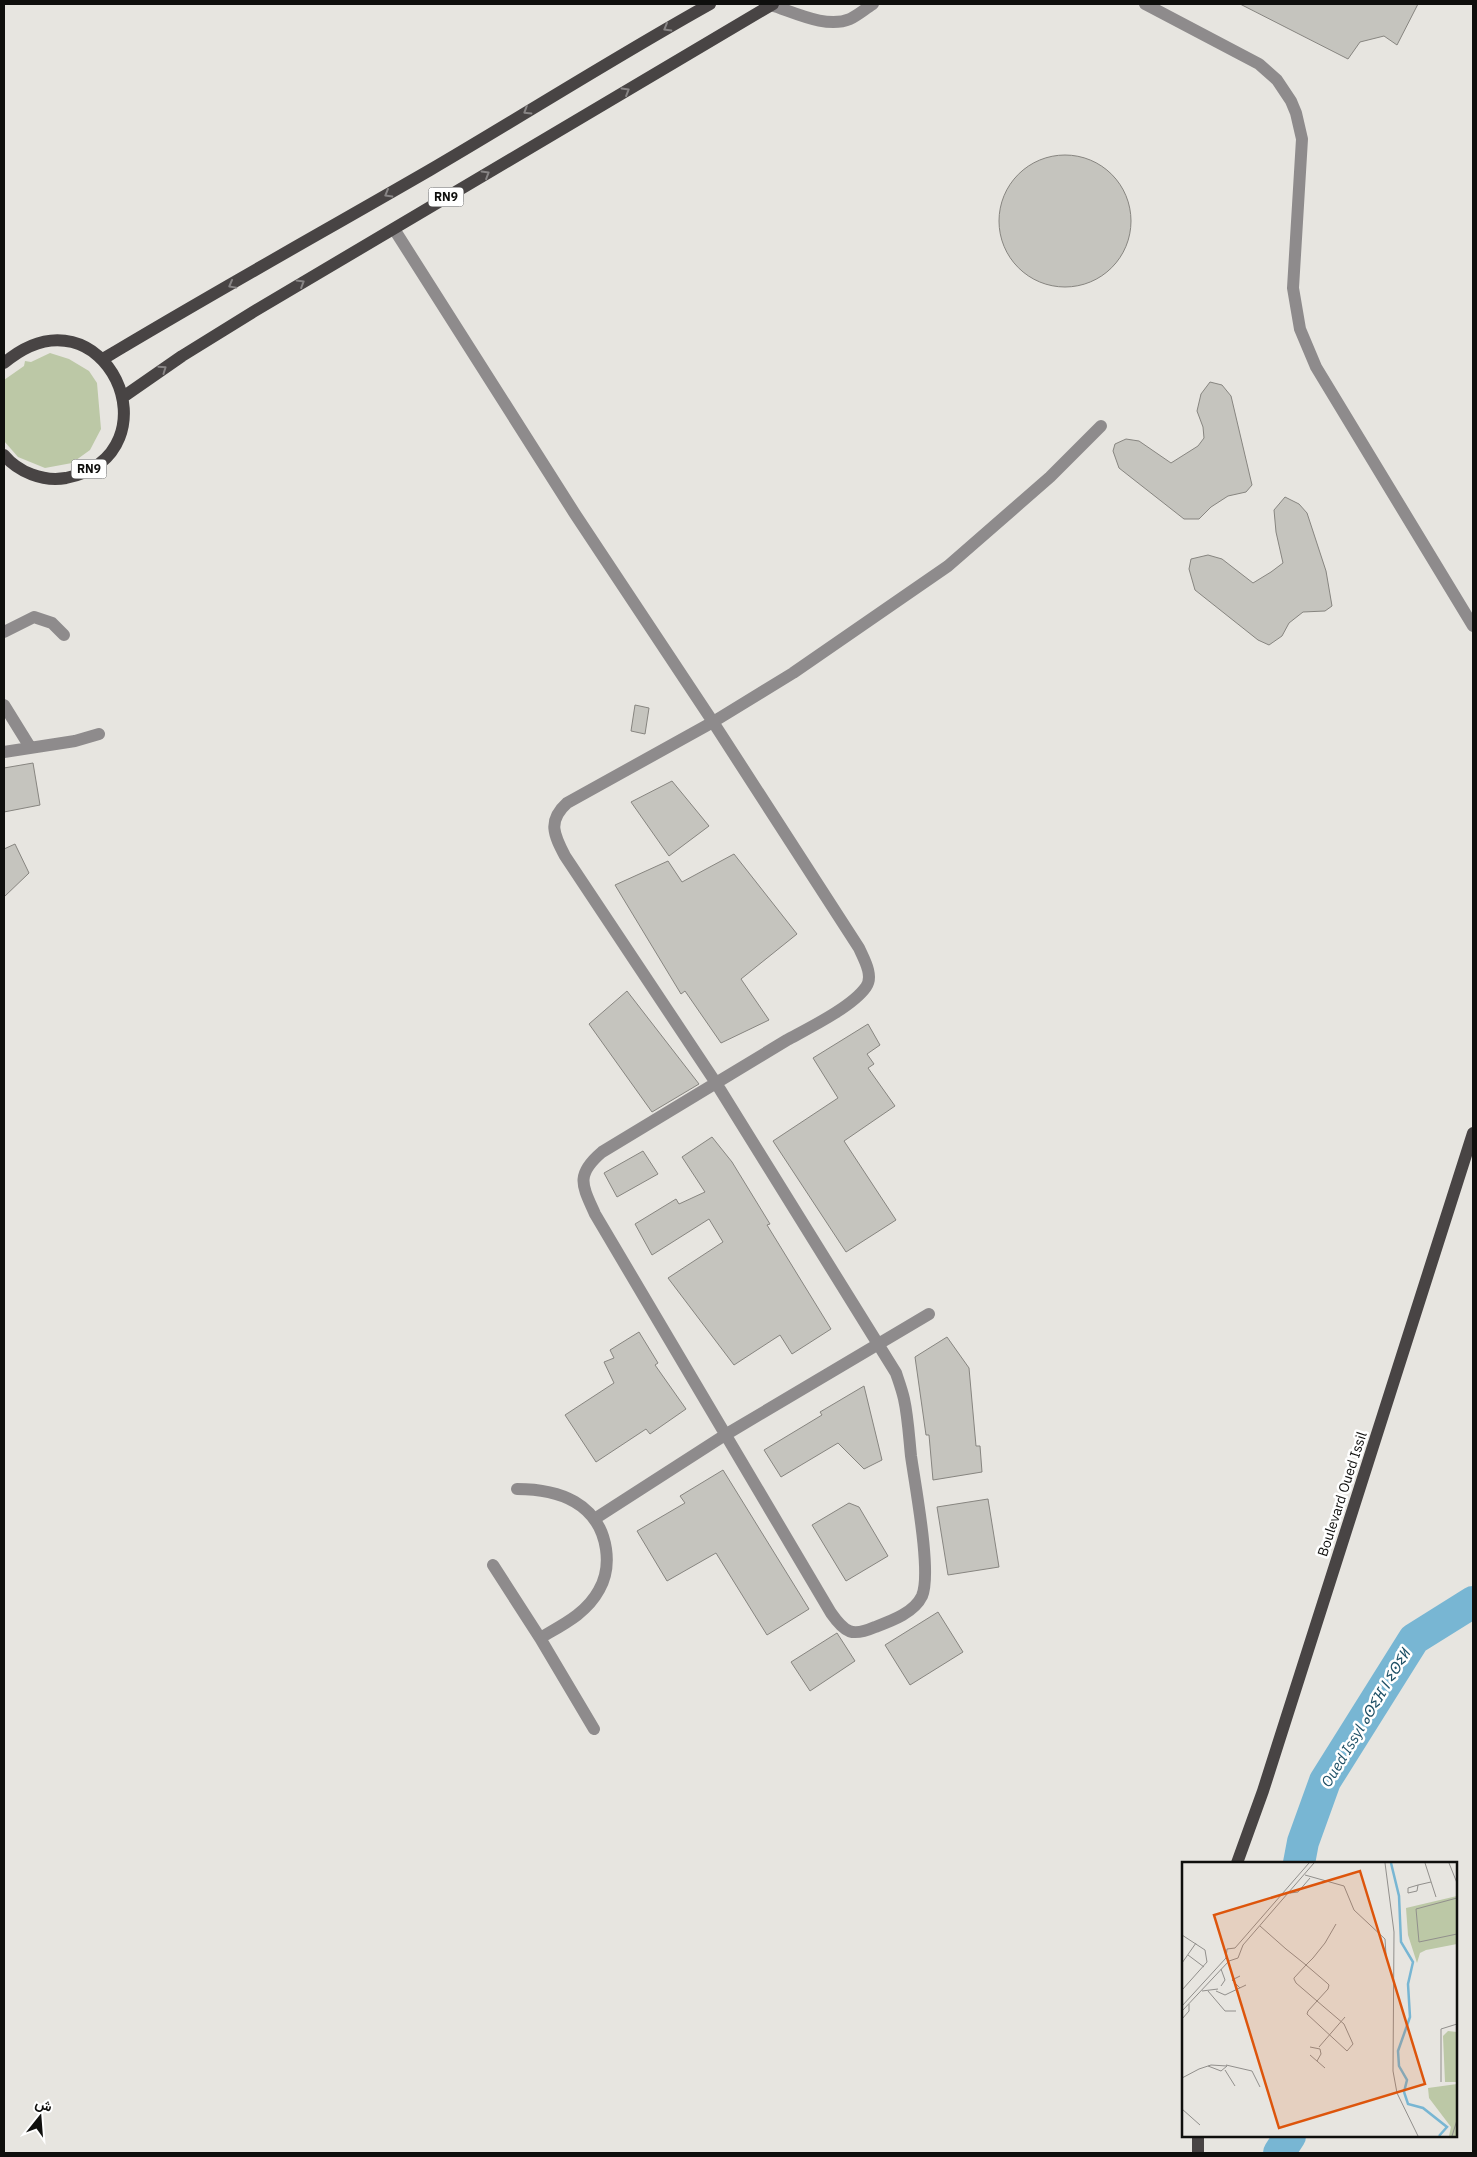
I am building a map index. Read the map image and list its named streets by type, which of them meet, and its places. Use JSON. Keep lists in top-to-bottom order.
{
  "streets": {
    "main road": ["RN9", "Boulevard Oued Issil"]
  },
  "water": ["Oued Issyl ⴰⵙⵉⴼ ⵏ ⵉⵙⵉⵍ"],
  "north": "top"
}
